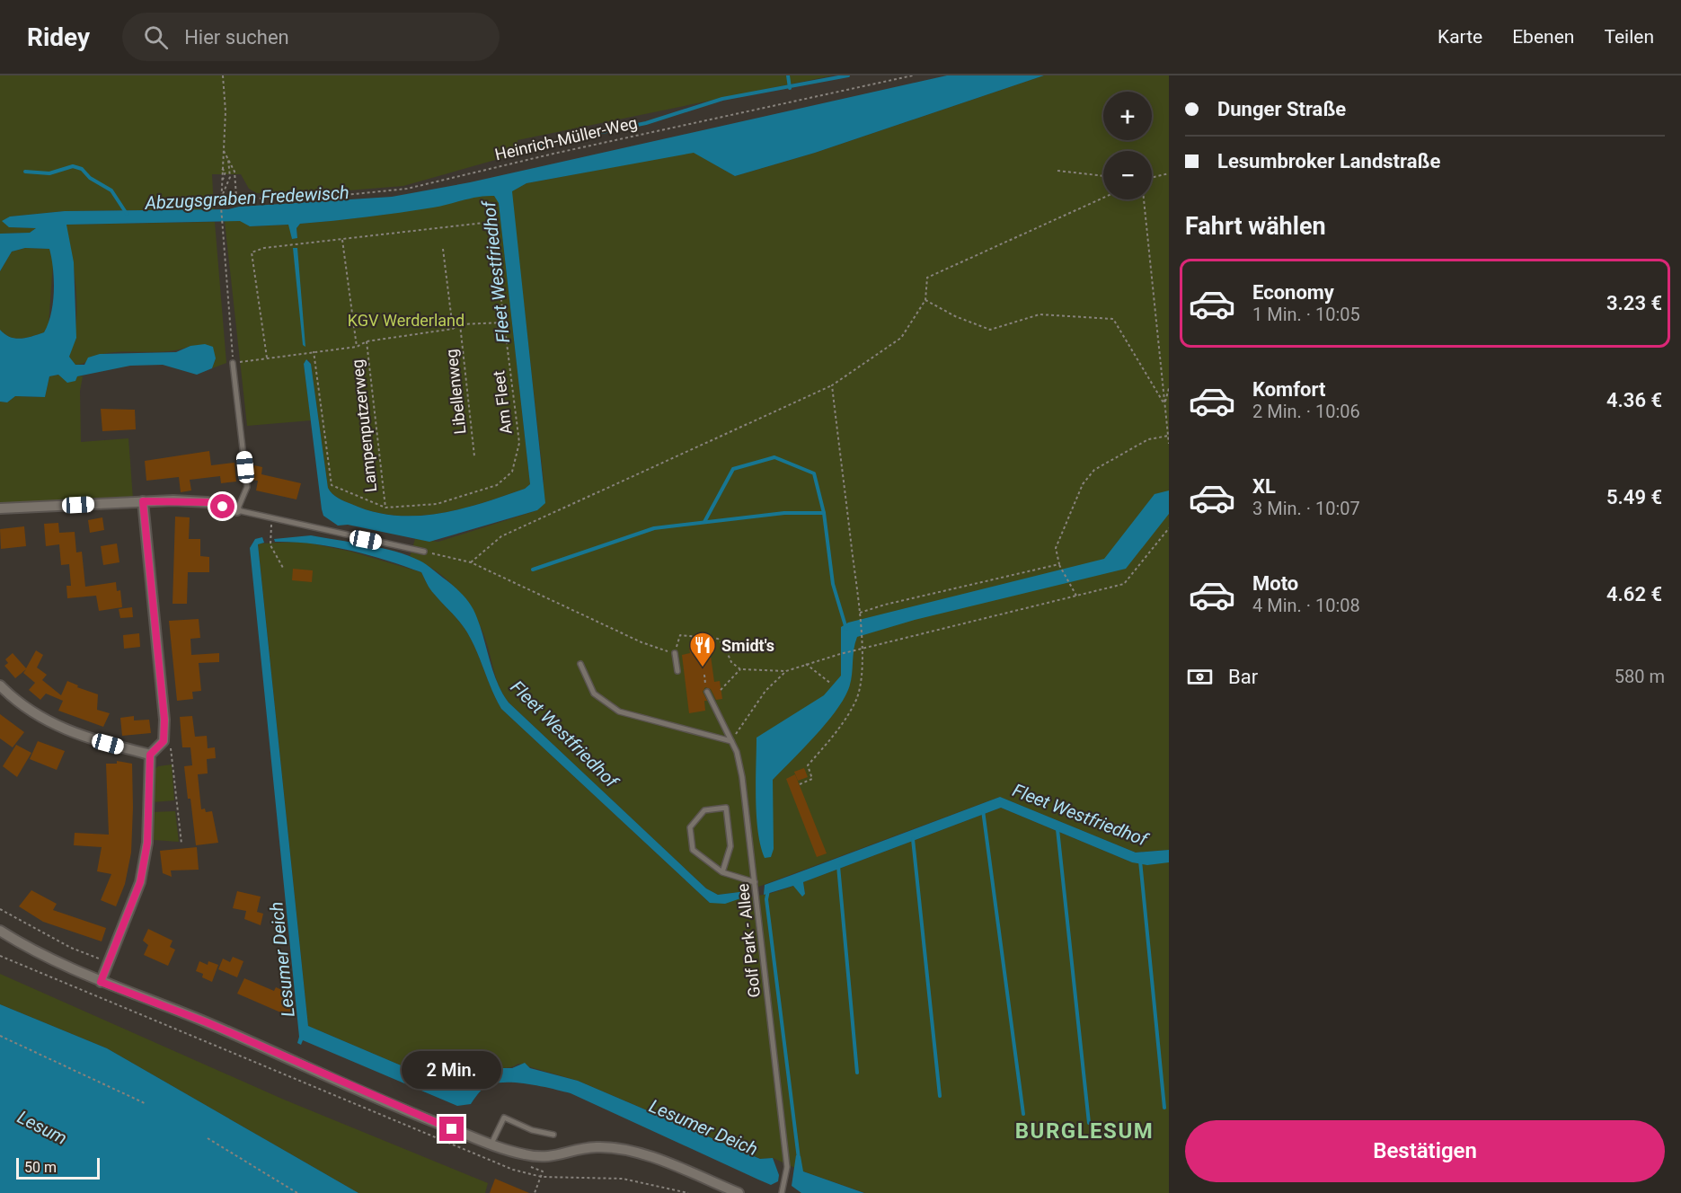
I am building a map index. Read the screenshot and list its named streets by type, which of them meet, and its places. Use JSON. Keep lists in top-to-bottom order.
{
  "streets": {
    "lane": ["Golf Park - Allee"],
    "path": [
      "Heinrich-Müller-Weg",
      "Libellenweg",
      "Am Fleet",
      "Lampenputzerweg"
    ]
  },
  "crossings": [
    ["Am Fleet", "Lampenputzerweg"]
  ],
  "districts": ["BURGLESUM"],
  "water": [
    "Abzugsgraben Fredewisch",
    "Fleet Westfriedhof",
    "Lesumer Deich",
    "Lesum"
  ],
  "parks": ["KGV Werderland"],
  "places": {
    "restaurant": ["Smidt's"]
  },
  "scale_bar": "50 m",
  "page": {
    "header": "Ridey",
    "search": "Hier suchen",
    "nav": ["Karte", "Ebenen", "Teilen"],
    "banner": ["Dunger Straße", "Lesumbroker Landstraße"],
    "map_buttons": ["+", "−"],
    "heading": "Fahrt wählen",
    "list": [
      {
        "name": "Economy",
        "note": "1 Min. · 10:05",
        "value": "3.23 €"
      },
      {
        "name": "Komfort",
        "note": "2 Min. · 10:06",
        "value": "4.36 €"
      },
      {
        "name": "XL",
        "note": "3 Min. · 10:07",
        "value": "5.49 €"
      },
      {
        "name": "Moto",
        "note": "4 Min. · 10:08",
        "value": "4.62 €"
      }
    ],
    "pay": ["Bar", "580 m"],
    "bubble": "2 Min.",
    "buttons": "Bestätigen",
    "scale": "50 m"
  }
}
